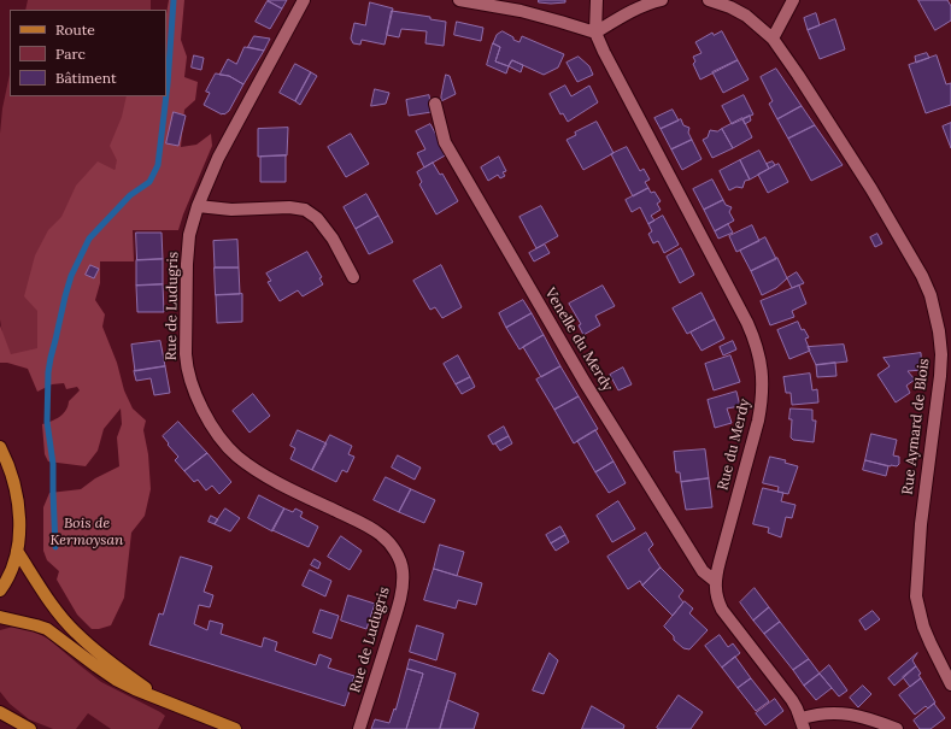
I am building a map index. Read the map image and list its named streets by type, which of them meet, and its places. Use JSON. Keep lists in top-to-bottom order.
{
  "streets": {
    "street": [
      "Rue de Ludugris",
      "Venelle du Merdy",
      "Rue Aymard de Blois",
      "Rue du Merdy"
    ]
  },
  "crossings": [
    ["Venelle du Merdy", "Rue du Merdy"]
  ],
  "parks": ["Bois de Kermoysan"],
  "legend": ["Route", "Parc", "Bâtiment"]
}
